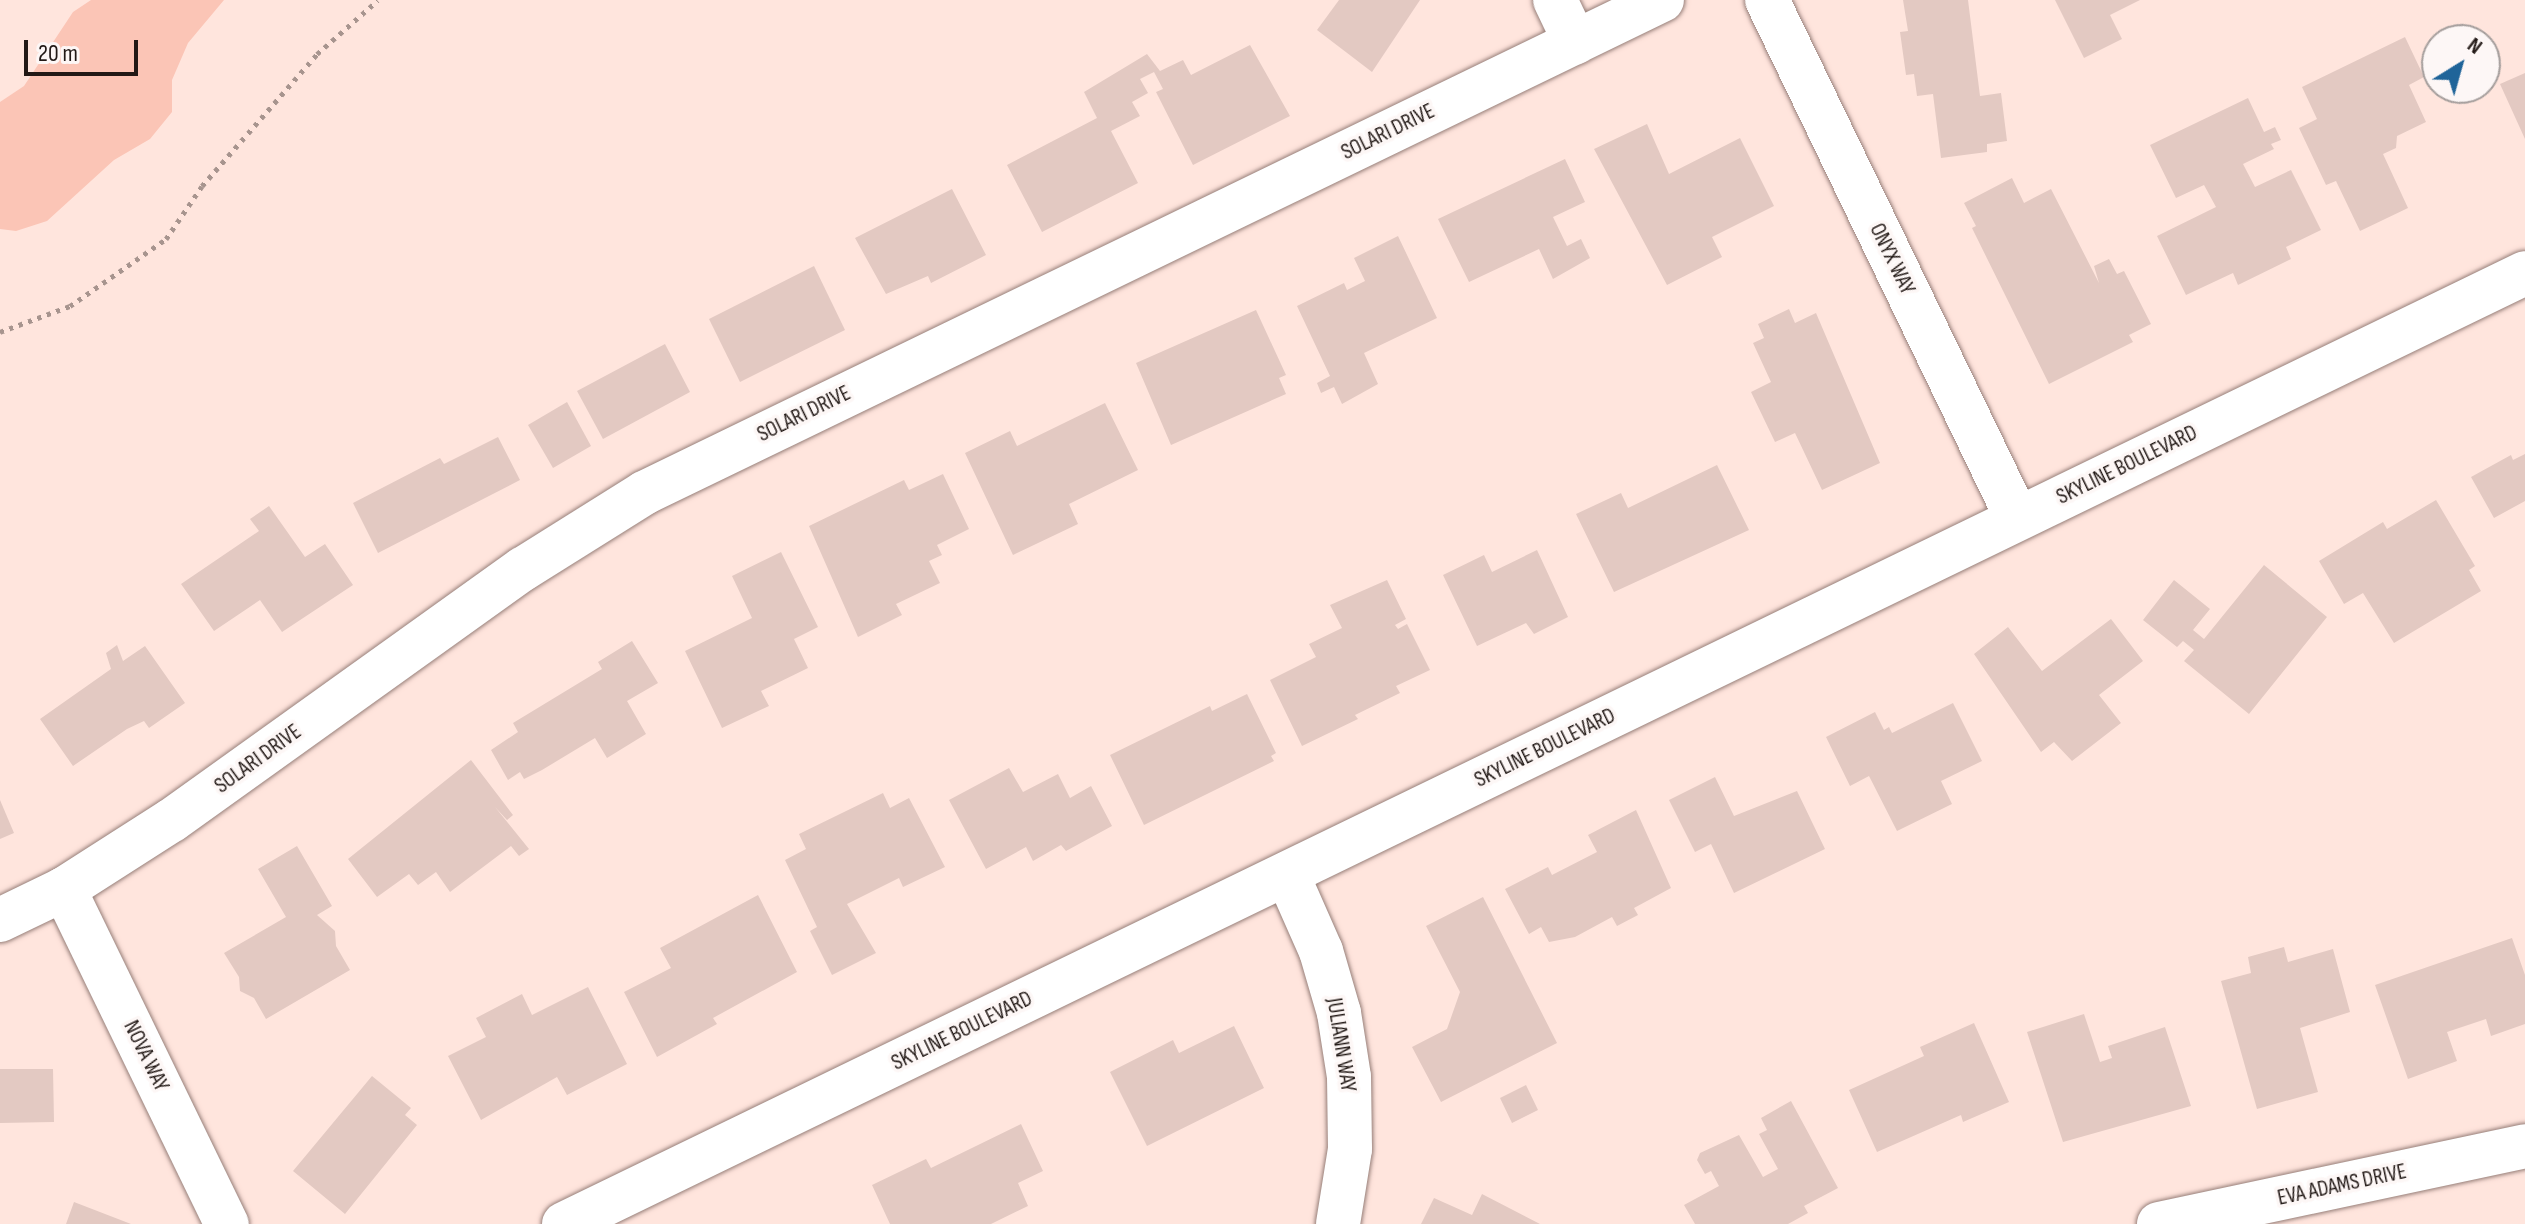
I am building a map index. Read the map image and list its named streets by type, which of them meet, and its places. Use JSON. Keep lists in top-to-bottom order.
{
  "streets": {
    "street": [
      "SOLARI DRIVE",
      "ONYX WAY",
      "SKYLINE BOULEVARD",
      "JULIANN WAY",
      "NOVA WAY",
      "EVA ADAMS DRIVE"
    ]
  },
  "crossings": [
    ["SOLARI DRIVE", "NOVA WAY"],
    ["ONYX WAY", "SKYLINE BOULEVARD"],
    ["SKYLINE BOULEVARD", "JULIANN WAY"]
  ],
  "scale_bar": "20 m",
  "north": "top right"
}
